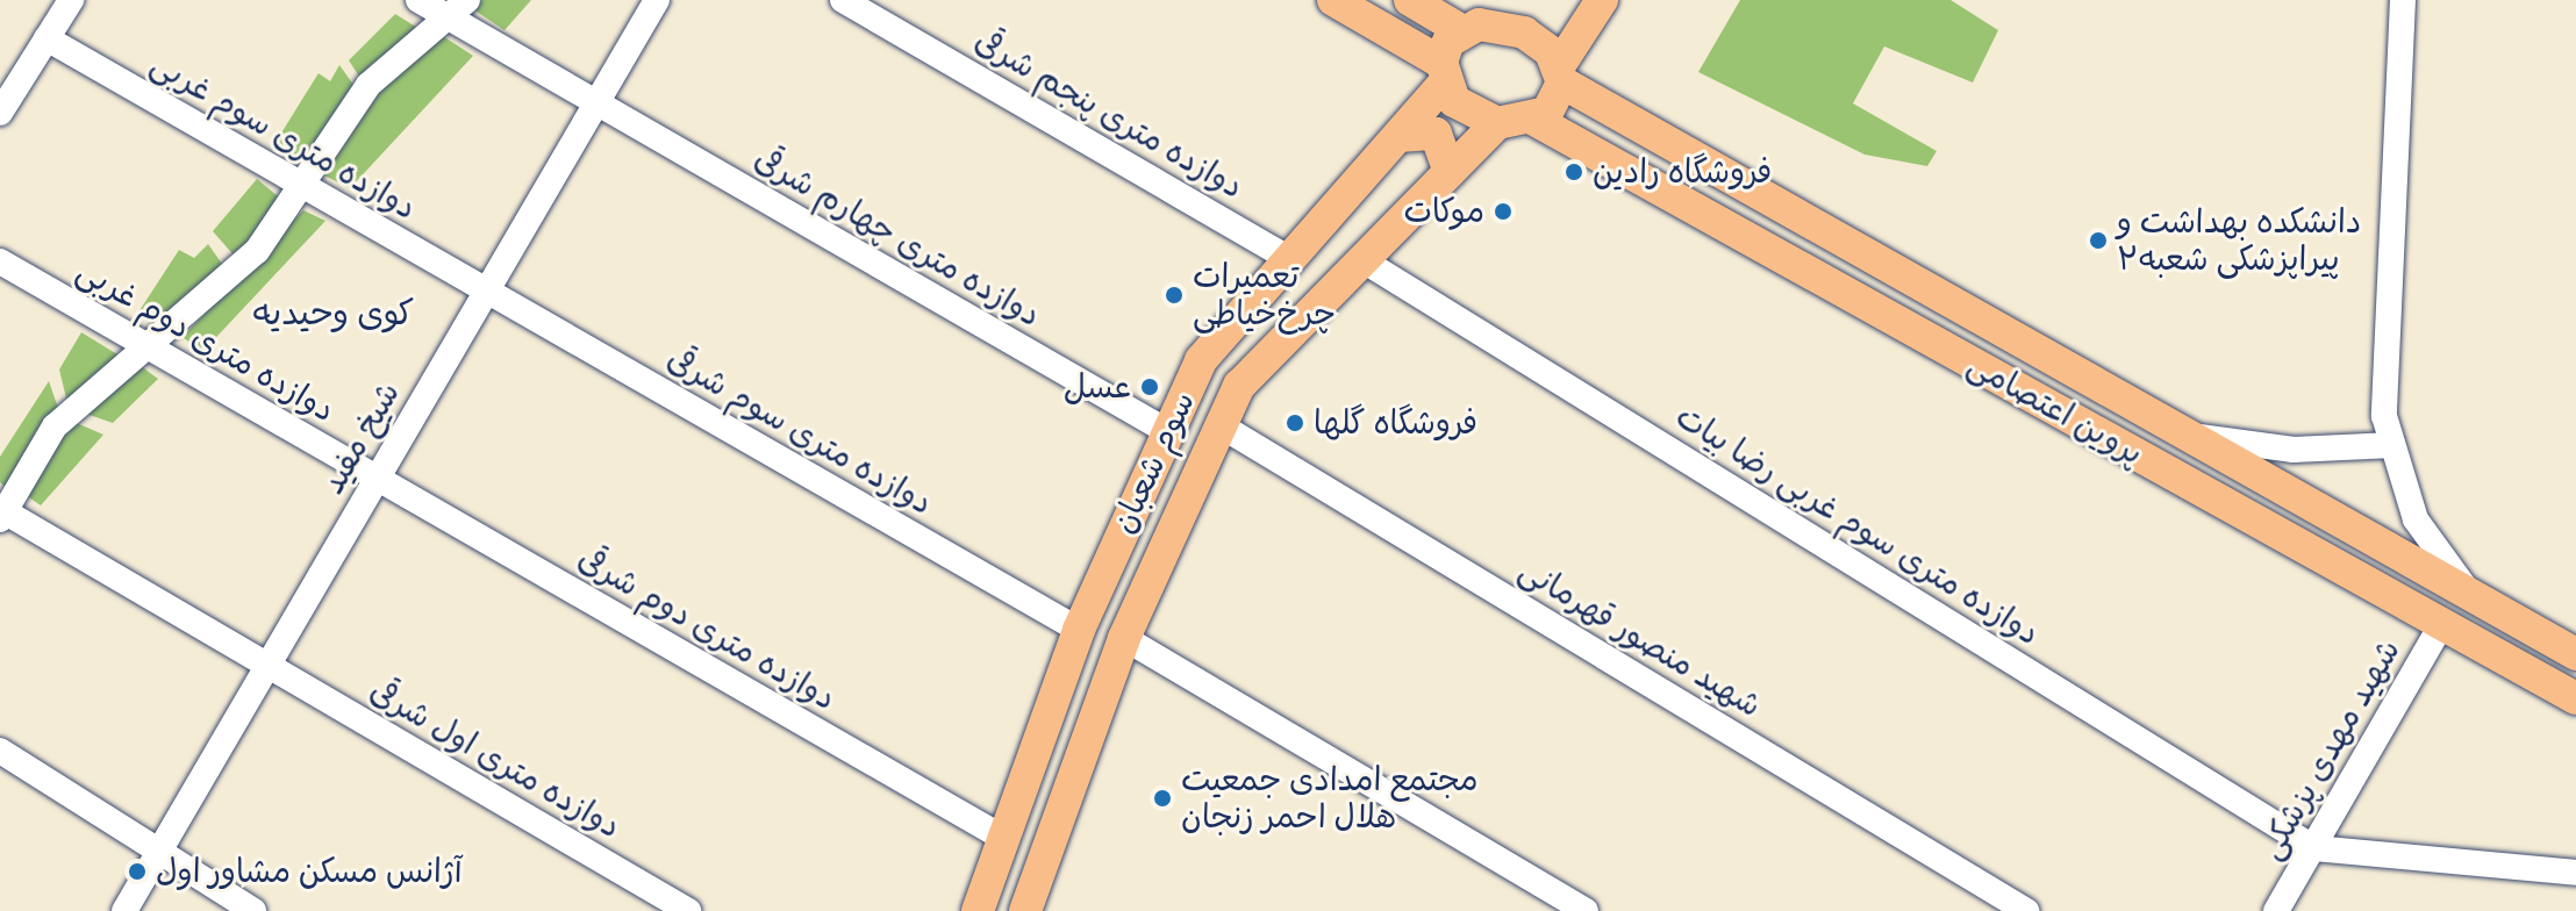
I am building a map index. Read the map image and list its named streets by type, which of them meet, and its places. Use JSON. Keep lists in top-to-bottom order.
{
  "streets": {
    "main road": ["پروین اعتصامی", "سوم شعبان"],
    "street": [
      "دوازده متری پنجم شرقی",
      "دوازده متری سوم غربی",
      "دوازده متری چهارم شرقی",
      "دوازده متری دوم غربی",
      "دوازده متری سوم شرقی",
      "شیخ مفید",
      "دوازده متری سوم غربی رضا بیات",
      "دوازده متری دوم شرقی",
      "شهید منصور قهرمانی",
      "شهید مهدی پزشکی",
      "دوازده متری اول شرقی"
    ]
  },
  "crossings": [
    ["دوازده متری پنجم شرقی", "سوم شعبان"],
    ["دوازده متری سوم غربی", "دوازده متری سوم شرقی"],
    ["دوازده متری سوم غربی", "شیخ مفید"],
    ["دوازده متری چهارم شرقی", "شیخ مفید"],
    ["دوازده متری چهارم شرقی", "سوم شعبان"],
    ["دوازده متری دوم غربی", "شیخ مفید"],
    ["دوازده متری دوم غربی", "دوازده متری دوم شرقی"],
    ["پروین اعتصامی", "سوم شعبان"],
    ["پروین اعتصامی", "شهید مهدی پزشکی"],
    ["دوازده متری سوم شرقی", "شیخ مفید"],
    ["دوازده متری سوم شرقی", "سوم شعبان"],
    ["شیخ مفید", "دوازده متری دوم شرقی"],
    ["شیخ مفید", "دوازده متری اول شرقی"],
    ["سوم شعبان", "دوازده متری سوم غربی رضا بیات"],
    ["سوم شعبان", "دوازده متری دوم شرقی"],
    ["سوم شعبان", "شهید منصور قهرمانی"],
    ["دوازده متری سوم غربی رضا بیات", "شهید مهدی پزشکی"]
  ],
  "districts": ["کوی وحیدیه"],
  "places": [
    "فروشگاه رادین",
    "موکات",
    "دانشکده بهداشت و پیراپزشکى شعبه۲",
    "تعمیرات چرخ‌خیاطی",
    "عسل",
    "فروشگاه گلها",
    "مجتمع امدادی جمعیت هلال احمر زنجان",
    "آژانس مسکن مشاور اول"
  ]
}
